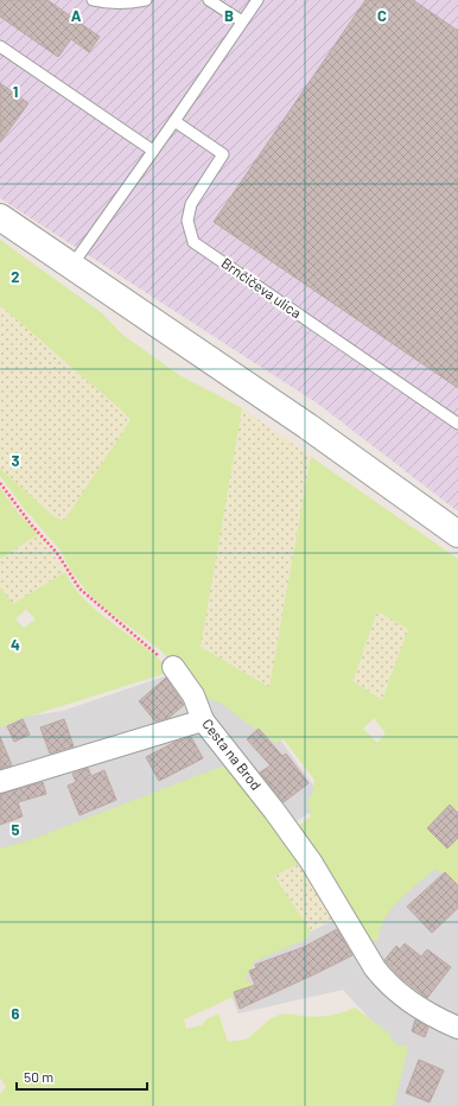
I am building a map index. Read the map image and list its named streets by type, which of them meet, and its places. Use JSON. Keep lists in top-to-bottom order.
{
  "streets": {
    "street": ["Cesta na Brod"],
    "lane": ["Brnčičeva ulica"]
  },
  "scale_bar": "50 m",
  "grid": {
    "columns": ["A", "B", "C"],
    "rows": [
      "1",
      "2",
      "3",
      "4",
      "5",
      "6"
    ]
  }
}
